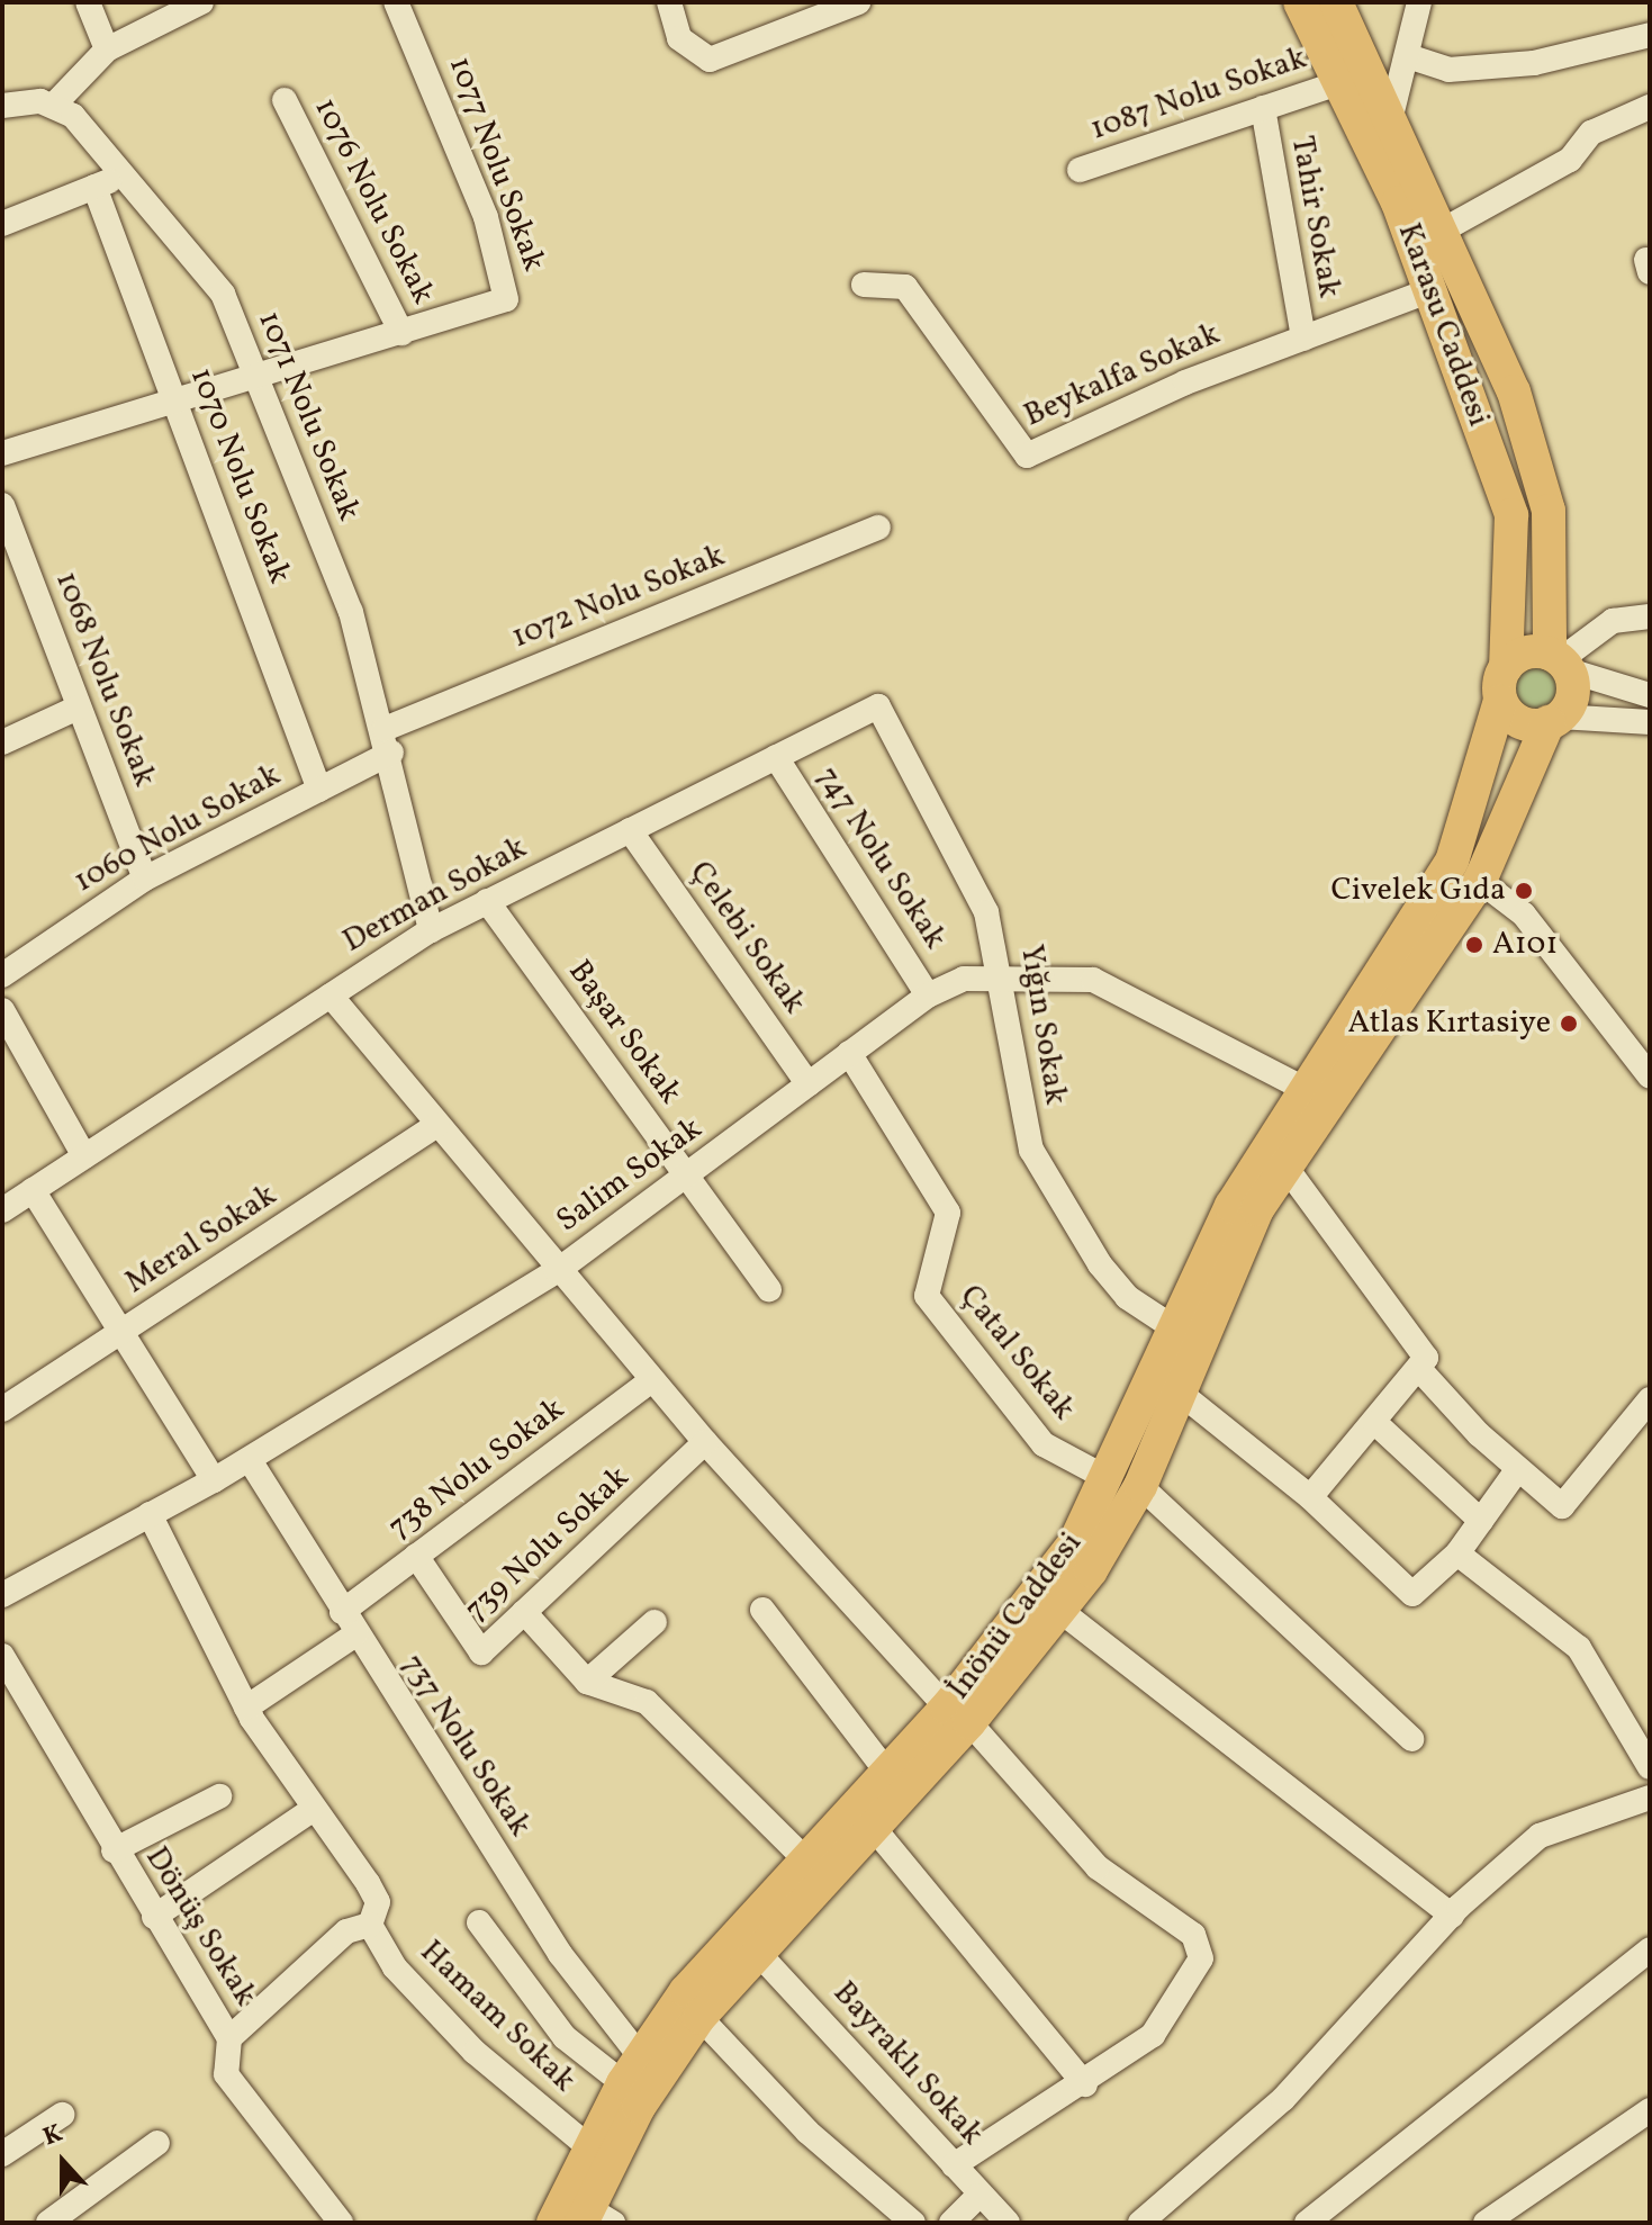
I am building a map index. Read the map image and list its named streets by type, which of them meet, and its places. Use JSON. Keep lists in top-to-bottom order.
{
  "streets": {
    "main road": ["Karasu Caddesi", "İnönü Caddesi"],
    "street": [
      "1087 Nolu Sokak",
      "1077 Nolu Sokak",
      "1076 Nolu Sokak",
      "Tahir Sokak",
      "Beykalfa Sokak",
      "1071 Nolu Sokak",
      "1070 Nolu Sokak",
      "1072 Nolu Sokak",
      "1068 Nolu Sokak",
      "1060 Nolu Sokak",
      "747 Nolu Sokak",
      "Derman Sokak",
      "Çelebi Sokak",
      "Yığın Sokak",
      "Başar Sokak",
      "Salim Sokak",
      "Meral Sokak",
      "Çatal Sokak",
      "738 Nolu Sokak",
      "739 Nolu Sokak",
      "737 Nolu Sokak",
      "Dönüş Sokak",
      "Hamam Sokak",
      "Bayraklı Sokak"
    ]
  },
  "crossings": [
    ["1087 Nolu Sokak", "Tahir Sokak"],
    ["1087 Nolu Sokak", "Karasu Caddesi"],
    ["1077 Nolu Sokak", "1076 Nolu Sokak"],
    ["Tahir Sokak", "Beykalfa Sokak"],
    ["Karasu Caddesi", "Beykalfa Sokak"],
    ["Karasu Caddesi", "İnönü Caddesi"],
    ["1071 Nolu Sokak", "1072 Nolu Sokak"],
    ["1071 Nolu Sokak", "1060 Nolu Sokak"],
    ["1071 Nolu Sokak", "Derman Sokak"],
    ["1070 Nolu Sokak", "1060 Nolu Sokak"],
    ["1072 Nolu Sokak", "1060 Nolu Sokak"],
    ["1068 Nolu Sokak", "1060 Nolu Sokak"],
    ["747 Nolu Sokak", "Derman Sokak"],
    ["747 Nolu Sokak", "Salim Sokak"],
    ["Derman Sokak", "Çelebi Sokak"],
    ["Derman Sokak", "Yığın Sokak"],
    ["Derman Sokak", "Başar Sokak"],
    ["Çelebi Sokak", "Salim Sokak"],
    ["Yığın Sokak", "Salim Sokak"],
    ["Yığın Sokak", "İnönü Caddesi"],
    ["Başar Sokak", "Salim Sokak"],
    ["Salim Sokak", "Çatal Sokak"],
    ["Salim Sokak", "İnönü Caddesi"],
    ["Salim Sokak", "737 Nolu Sokak"],
    ["Çatal Sokak", "İnönü Caddesi"],
    ["738 Nolu Sokak", "739 Nolu Sokak"],
    ["738 Nolu Sokak", "737 Nolu Sokak"],
    ["İnönü Caddesi", "737 Nolu Sokak"],
    ["İnönü Caddesi", "Hamam Sokak"],
    ["İnönü Caddesi", "Bayraklı Sokak"]
  ],
  "places": ["Civelek Gıda", "A101", "Atlas Kırtasiye"],
  "north": "top"
}
